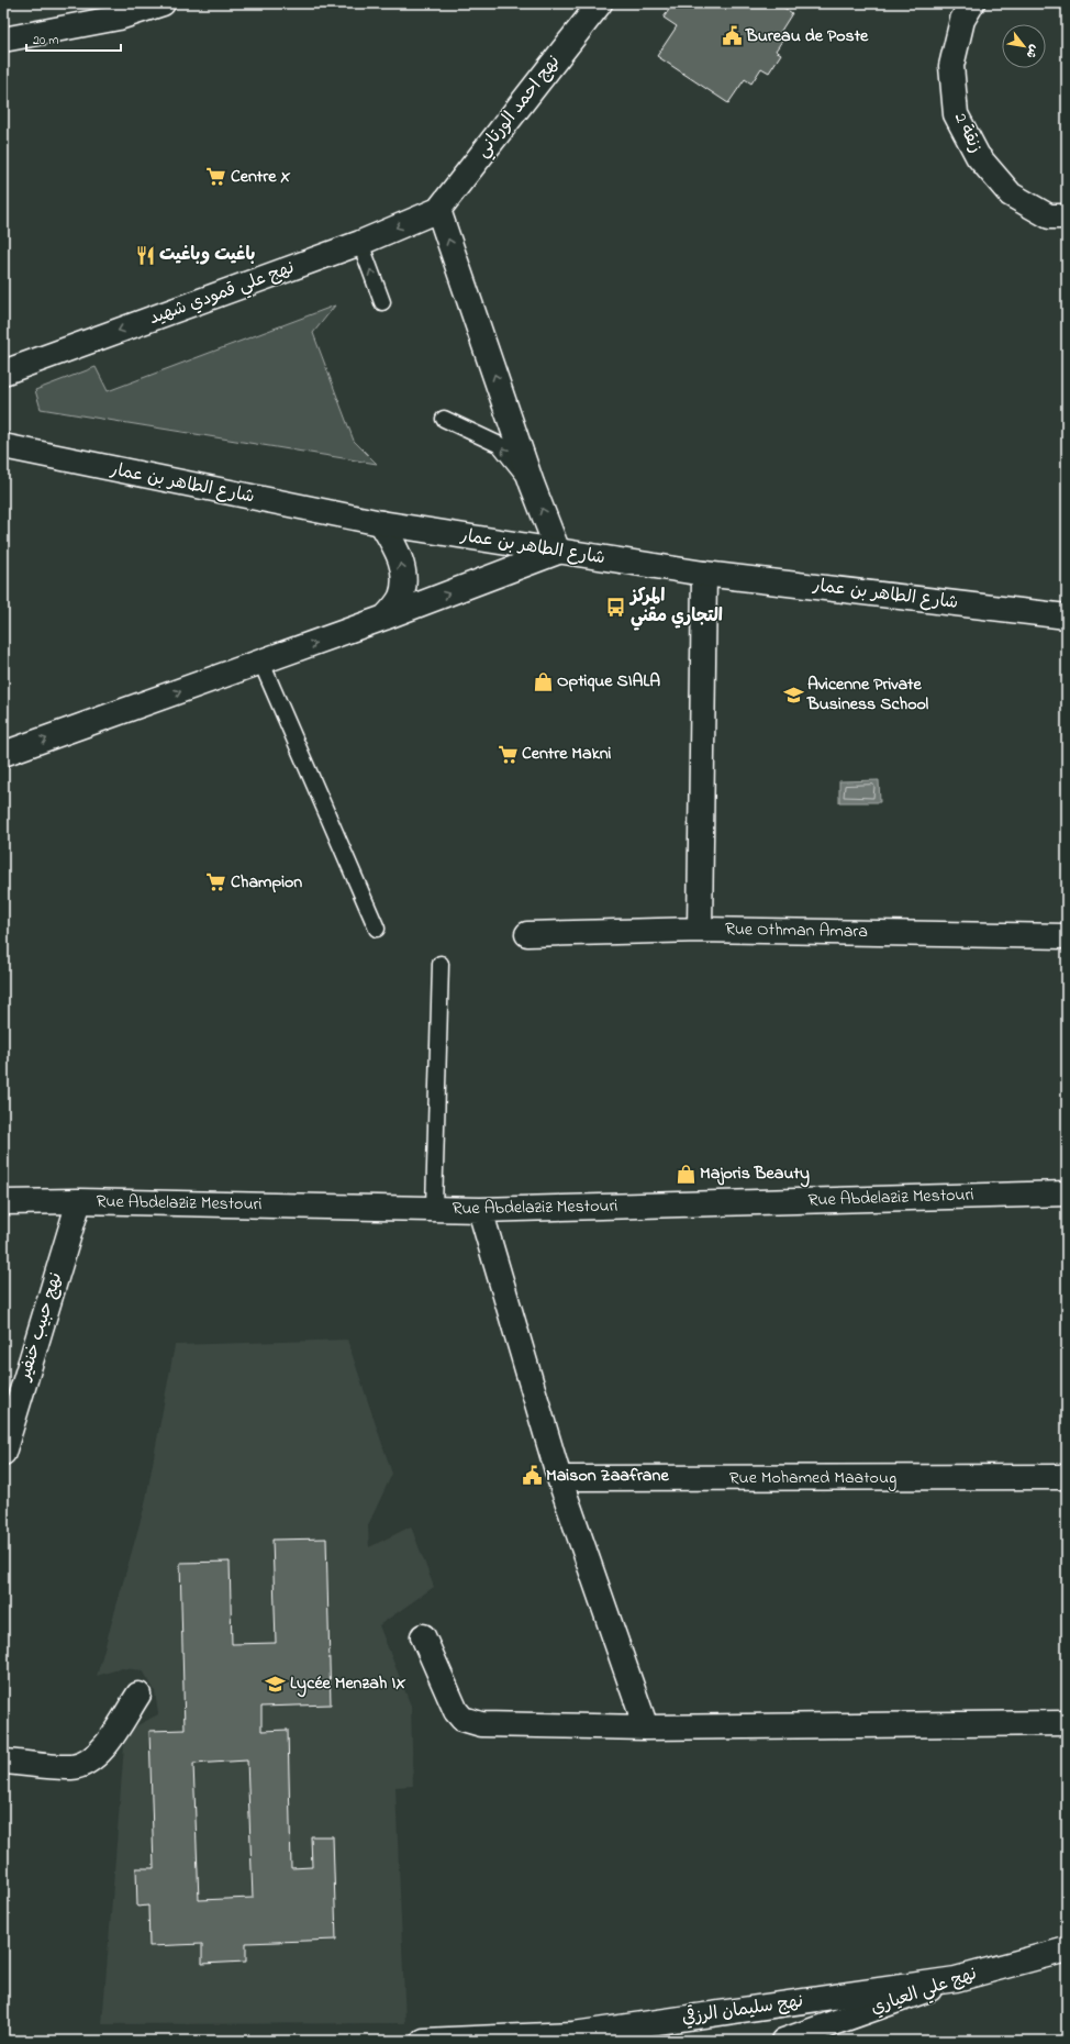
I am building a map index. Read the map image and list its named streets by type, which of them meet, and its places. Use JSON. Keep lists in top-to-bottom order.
{
  "streets": {
    "street": [
      "نهج احمد الورتاني",
      "زنقة 2",
      "نهج علي قمودي شهيد",
      "شارع الطاهر بن عمار",
      "Rue Othman Amara",
      "Rue Abdelaziz Mestouri",
      "نهج حبيب خنفير",
      "Rue Mohamed Maatoug",
      "نهج علي العياري",
      "نهج سليمان الرزقي"
    ]
  },
  "crossings": [
    ["نهج احمد الورتاني", "نهج علي قمودي شهيد"],
    ["Rue Abdelaziz Mestouri", "نهج حبيب خنفير"],
    ["نهج علي العياري", "نهج سليمان الرزقي"]
  ],
  "one_way": ["نهج علي قمودي شهيد"],
  "places": {
    "public building": ["Bureau de Poste", "Maison Zaafrane"],
    "supermarket": ["Centre X", "Centre Makni", "Champion"],
    "restaurant": ["باغيت وباغيت"],
    "bus stop": ["المركز التجاري مقني"],
    "shop": ["Optique SIALA", "Majoris Beauty"],
    "school or university": ["Avicenne Private Business School", "Lycée Menzah IX"]
  },
  "scale_bar": "20 m",
  "north": "bottom right"
}
